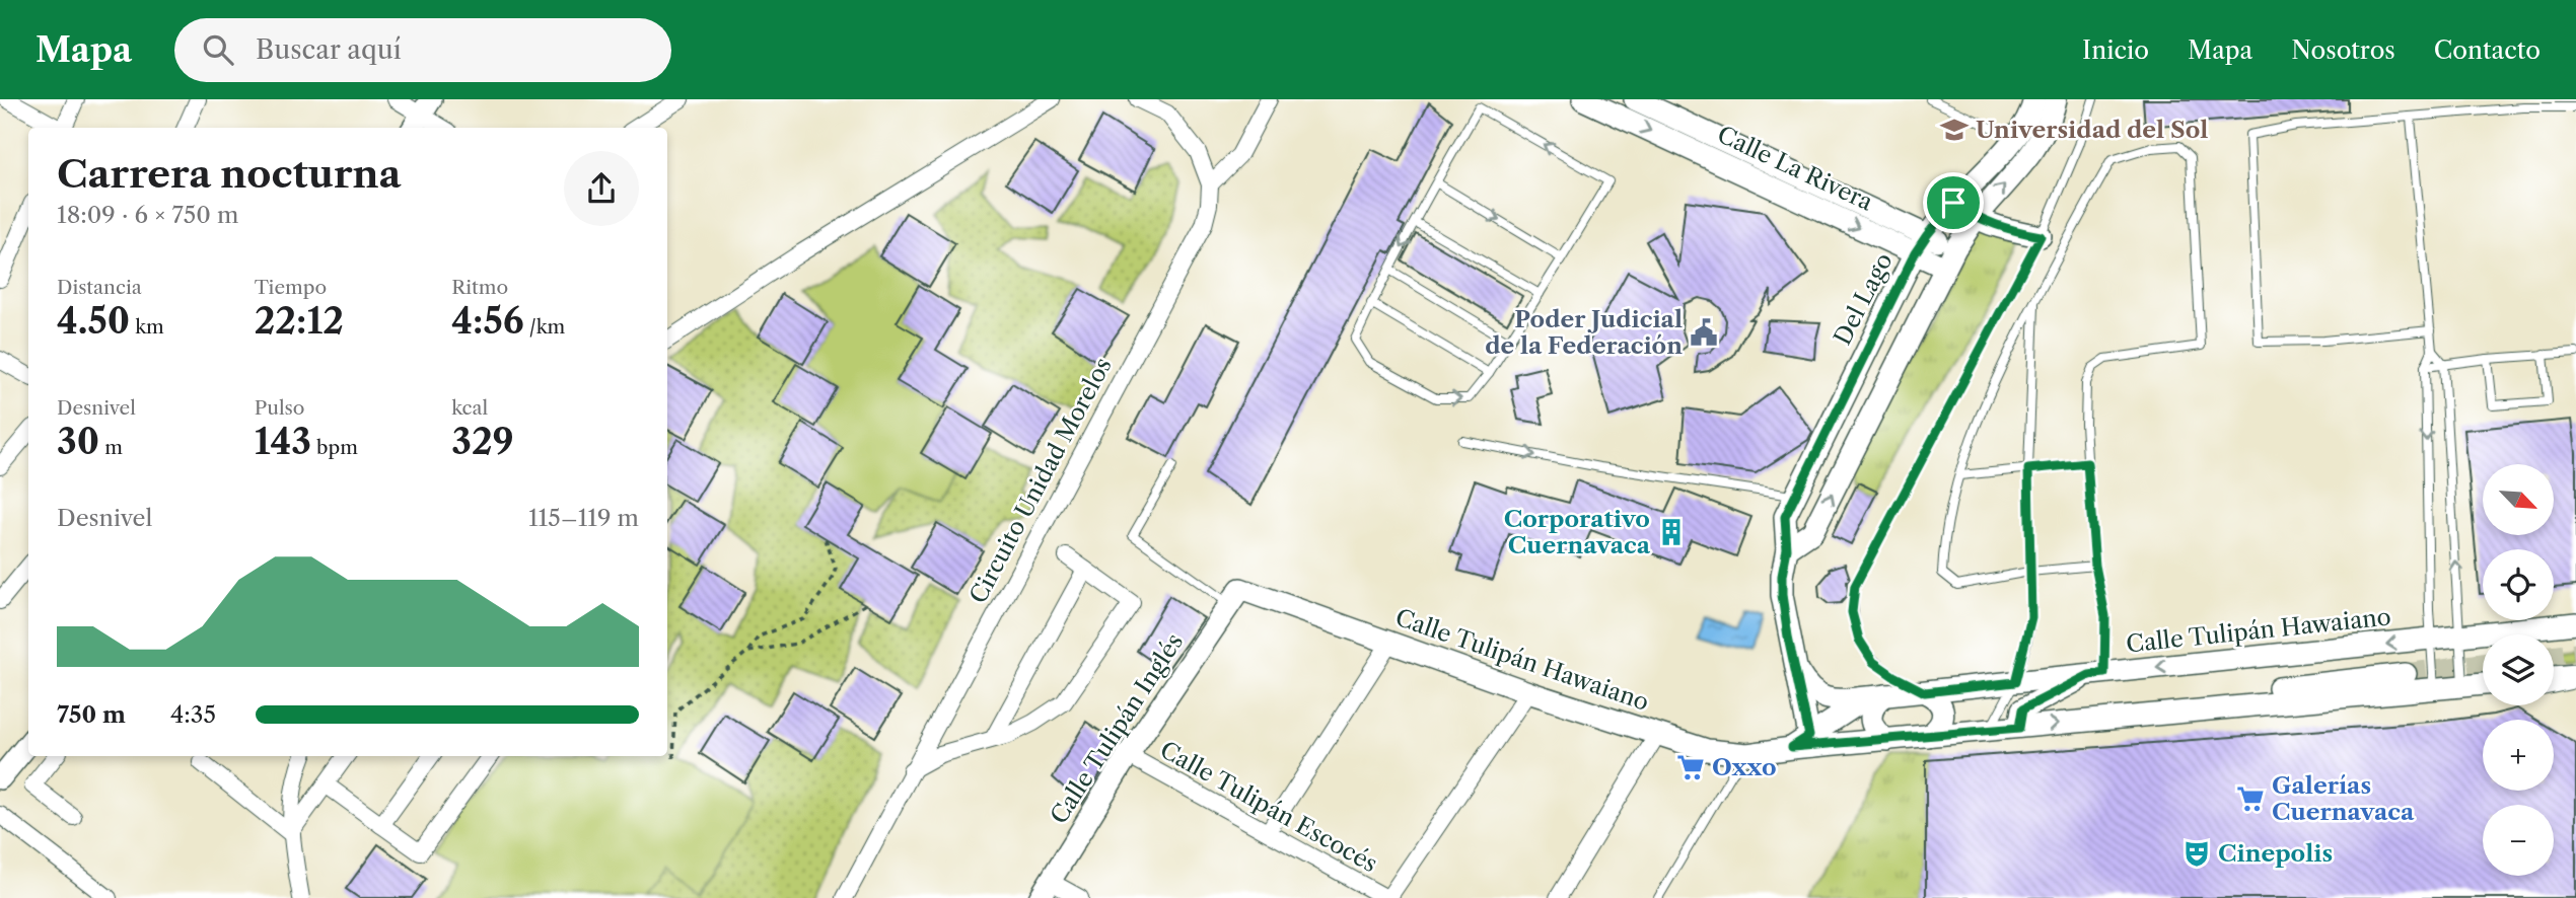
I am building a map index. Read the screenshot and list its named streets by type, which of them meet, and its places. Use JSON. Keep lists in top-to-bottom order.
{
  "streets": {
    "street": [
      "Calle La Rivera",
      "Del Lago",
      "Circuito Unidad Morelos",
      "Calle Tulipán Hawaiano",
      "Calle Tulipán Inglés",
      "Calle Tulipán Escocés"
    ]
  },
  "crossings": [
    ["Calle La Rivera", "Del Lago"],
    ["Del Lago", "Calle Tulipán Hawaiano"],
    ["Calle Tulipán Hawaiano", "Calle Tulipán Inglés"],
    ["Calle Tulipán Inglés", "Calle Tulipán Escocés"]
  ],
  "places": {
    "school or university": ["Universidad del Sol"],
    "public building": ["Poder Judicial de la Federación"],
    "building": ["Corporativo Cuernavaca"],
    "supermarket": ["Oxxo", "Galerías Cuernavaca"],
    "theatre": ["Cinepolis"]
  },
  "north": "bottom right",
  "page": {
    "header": "Mapa",
    "search": "Buscar aquí",
    "nav": [
      "Inicio",
      "Mapa",
      "Nosotros",
      "Contacto"
    ],
    "heading": ["Carrera nocturna", "18:09 · 6 × 750 m"],
    "stats": [
      ["Distancia", "4.50 km"],
      ["Tiempo", "22:12"],
      ["Ritmo", "4:56 /km"],
      ["Desnivel", "30 m"],
      ["Pulso", "143 bpm"],
      ["kcal", "329"]
    ],
    "map_buttons": ["+", "−"],
    "chart": ["Desnivel", "115–119 m"],
    "list": [
      {
        "name": "750 m",
        "note": "4:35"
      }
    ]
  }
}
